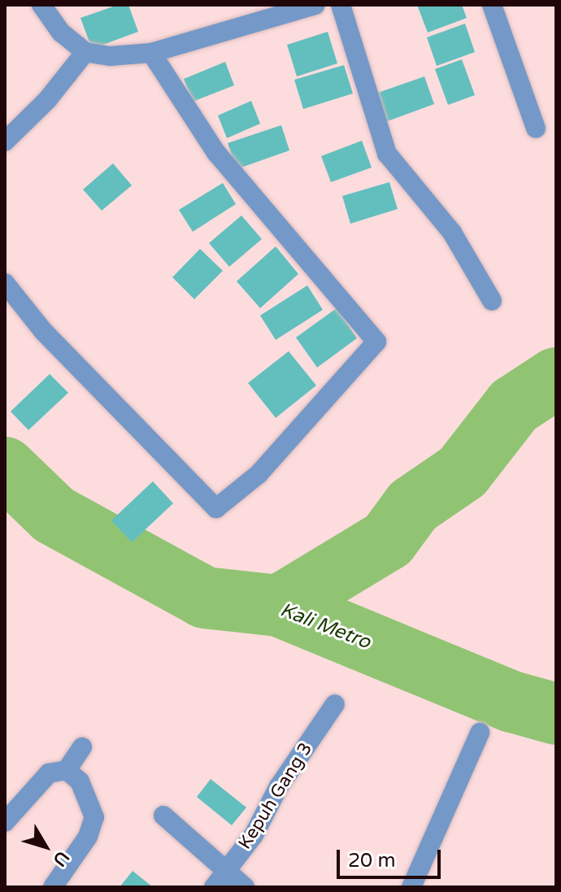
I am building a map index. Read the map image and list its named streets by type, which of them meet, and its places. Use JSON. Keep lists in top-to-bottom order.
{
  "streets": {
    "street": ["Kepuh Gang 3"]
  },
  "water": ["Kali Metro"],
  "scale_bar": "20 m",
  "north": "bottom right"
}
